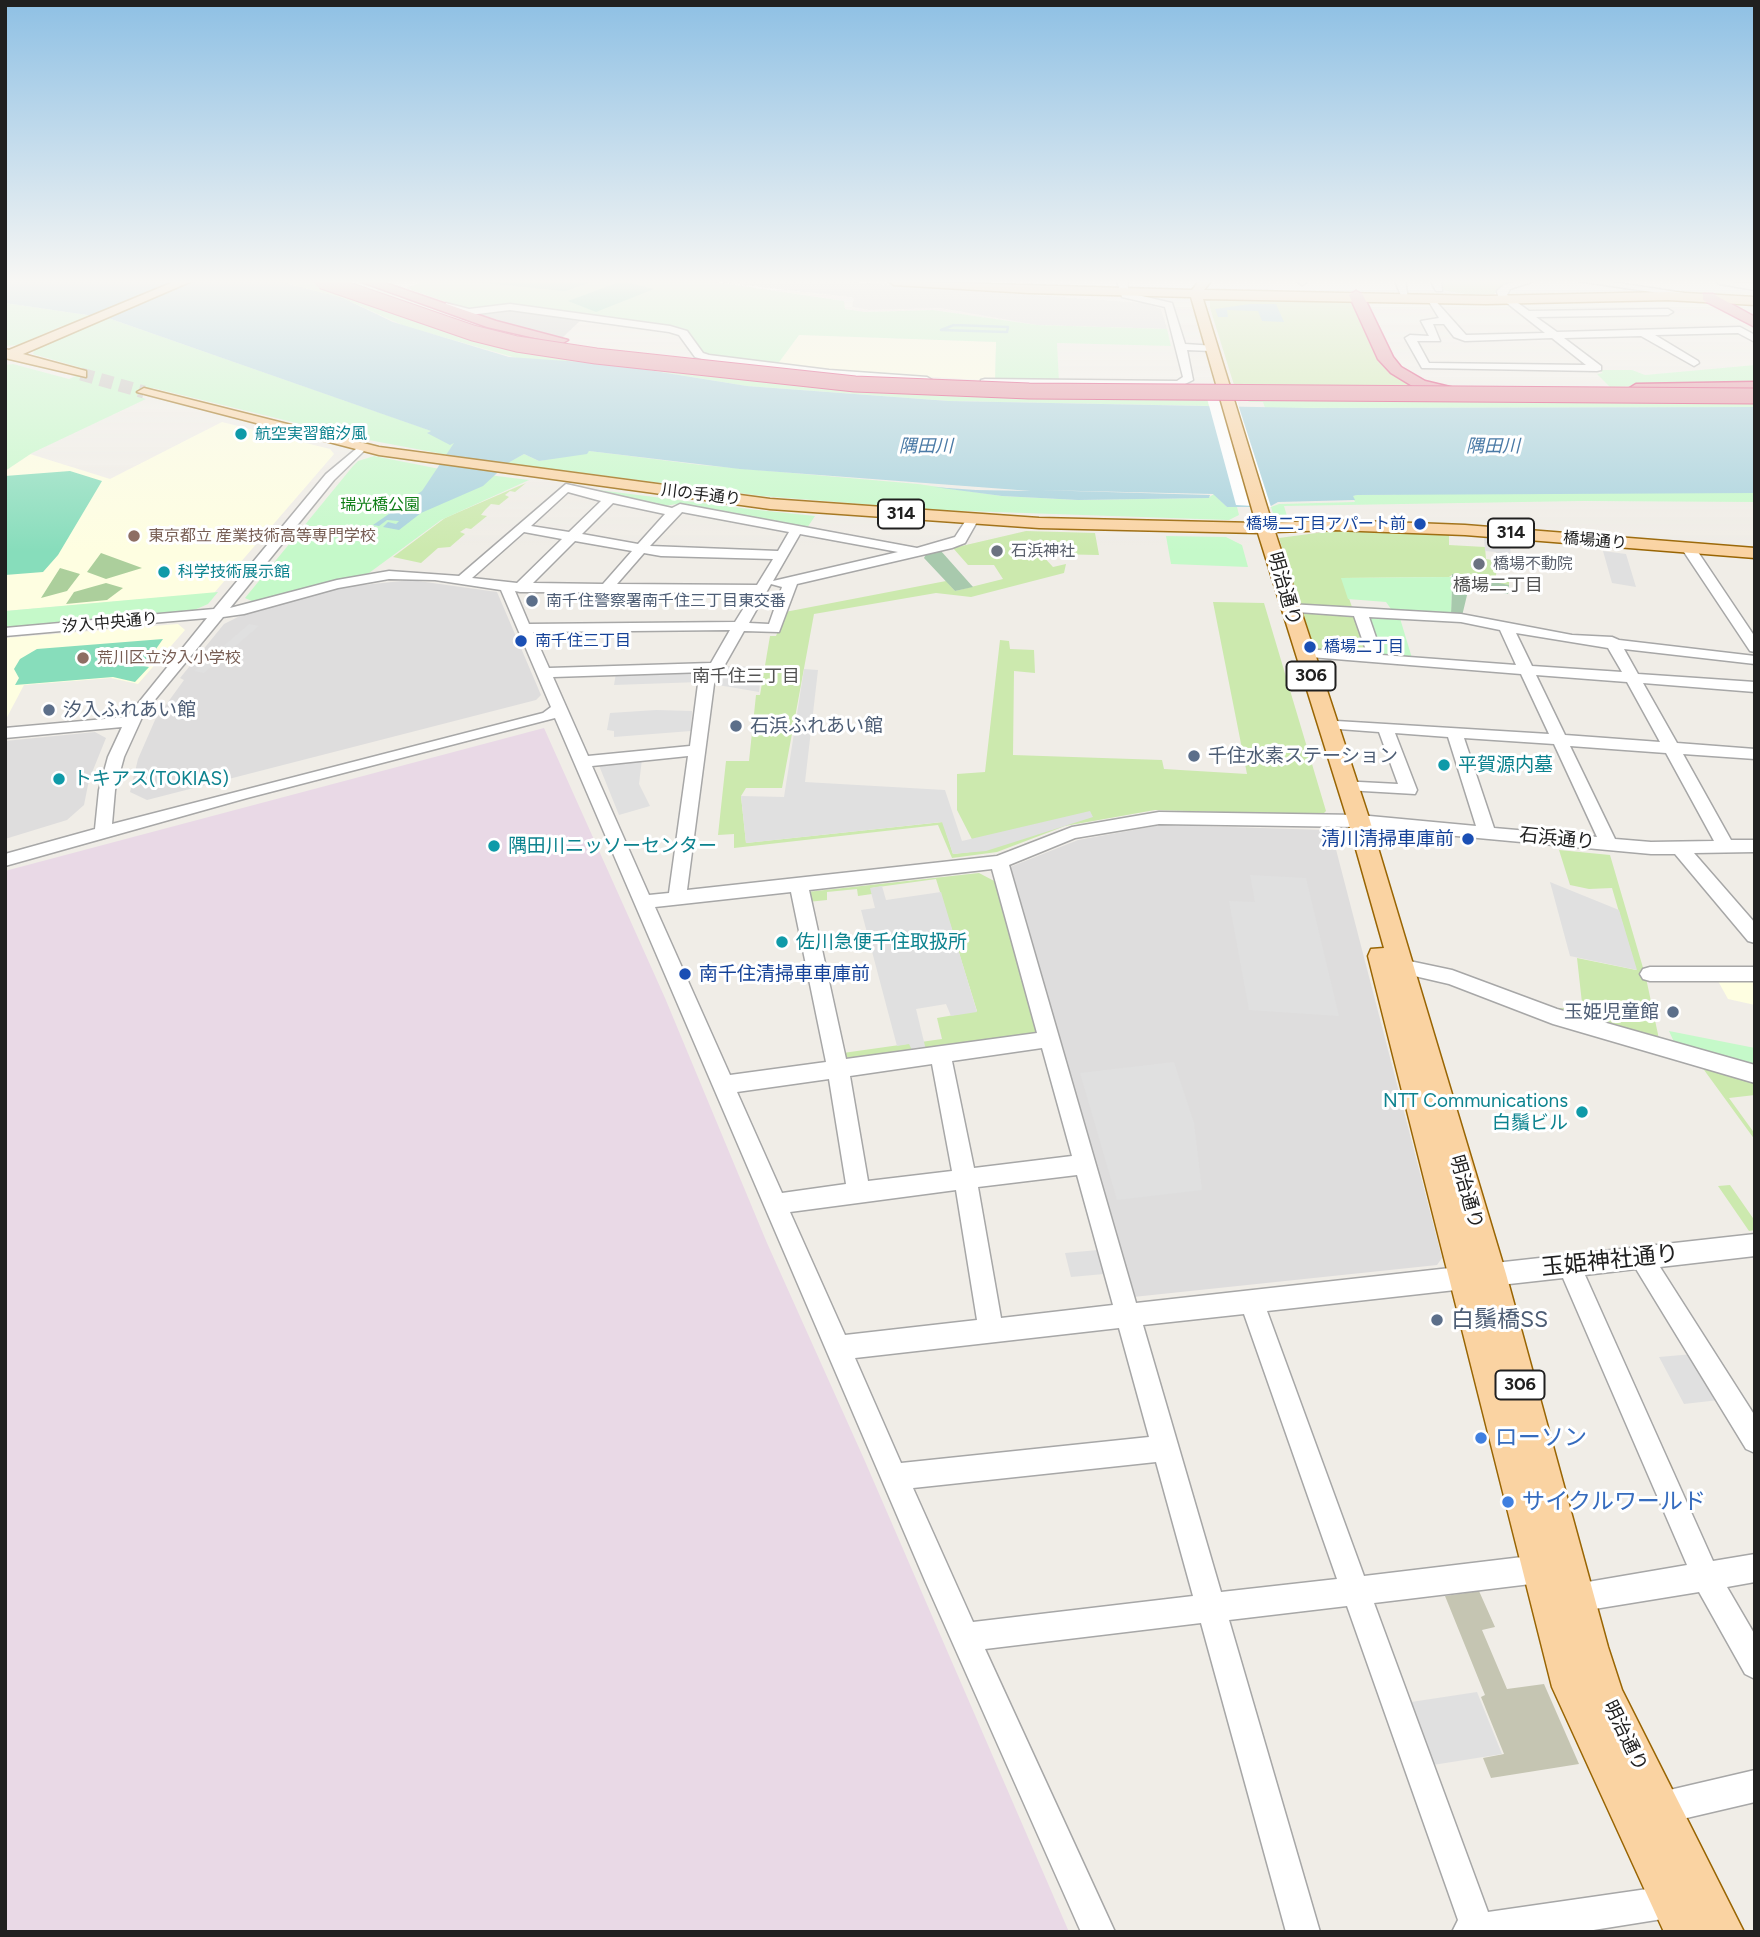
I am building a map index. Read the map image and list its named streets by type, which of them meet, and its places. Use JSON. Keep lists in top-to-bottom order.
{
  "streets": {
    "main road": [
      "川の手通り",
      "314",
      "橋場通り",
      "明治通り",
      "306"
    ],
    "street": ["汐入中央通り", "石浜通り", "玉姫神社通り"]
  },
  "crossings": [
    ["川の手通り", "橋場通り"],
    ["川の手通り", "明治通り"],
    ["川の手通り", "汐入中央通り"],
    ["橋場通り", "明治通り"],
    ["明治通り", "石浜通り"],
    ["明治通り", "玉姫神社通り"]
  ],
  "districts": ["橋場二丁目", "南千住三丁目"],
  "water": ["隅田川"],
  "parks": ["瑞光橋公園"],
  "places": [
    "航空実習館汐風",
    "橋場二丁目アパート前",
    "東京都立 産業技術高等専門学校",
    "石浜神社",
    "橋場不動院",
    "科学技術展示館",
    "南千住警察署南千住三丁目東交番",
    "南千住三丁目",
    "橋場二丁目",
    "荒川区立汐入小学校",
    "汐入ふれあい館",
    "石浜ふれあい館",
    "千住水素ステーション",
    "平賀源内墓",
    "トキアス(TOKIAS)",
    "清川清掃車庫前",
    "隅田川ニッソーセンター",
    "佐川急便千住取扱所",
    "南千住清掃車車庫前",
    "玉姫児童館",
    "NTT Communications 白鬚ビル",
    "白鬚橋SS",
    "ローソン",
    "サイクルワールド"
  ]
}
